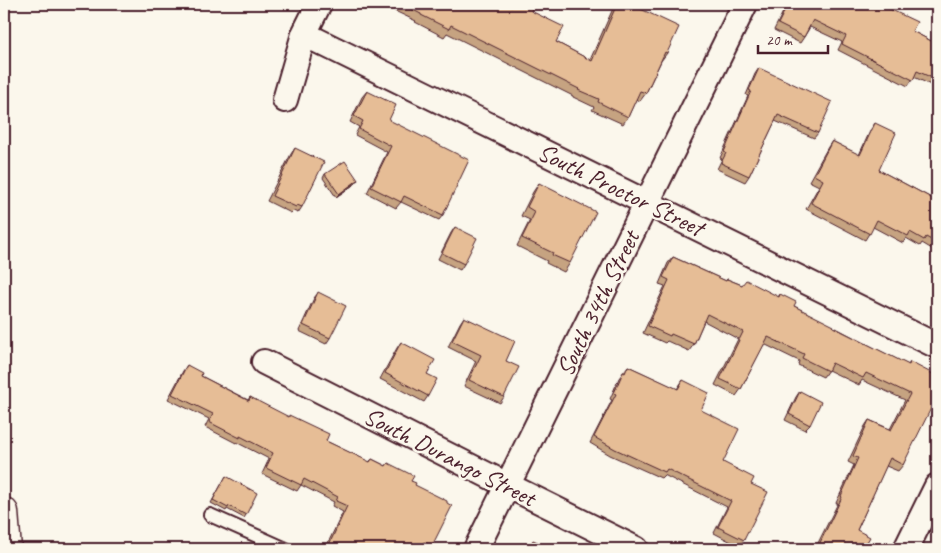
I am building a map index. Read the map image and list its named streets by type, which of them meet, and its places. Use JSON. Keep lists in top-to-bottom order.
{
  "streets": {
    "street": ["South Proctor Street", "South 34th Street", "South Durango Street"]
  },
  "crossings": [
    ["South Proctor Street", "South 34th Street"],
    ["South 34th Street", "South Durango Street"]
  ],
  "scale_bar": "20 m"
}
